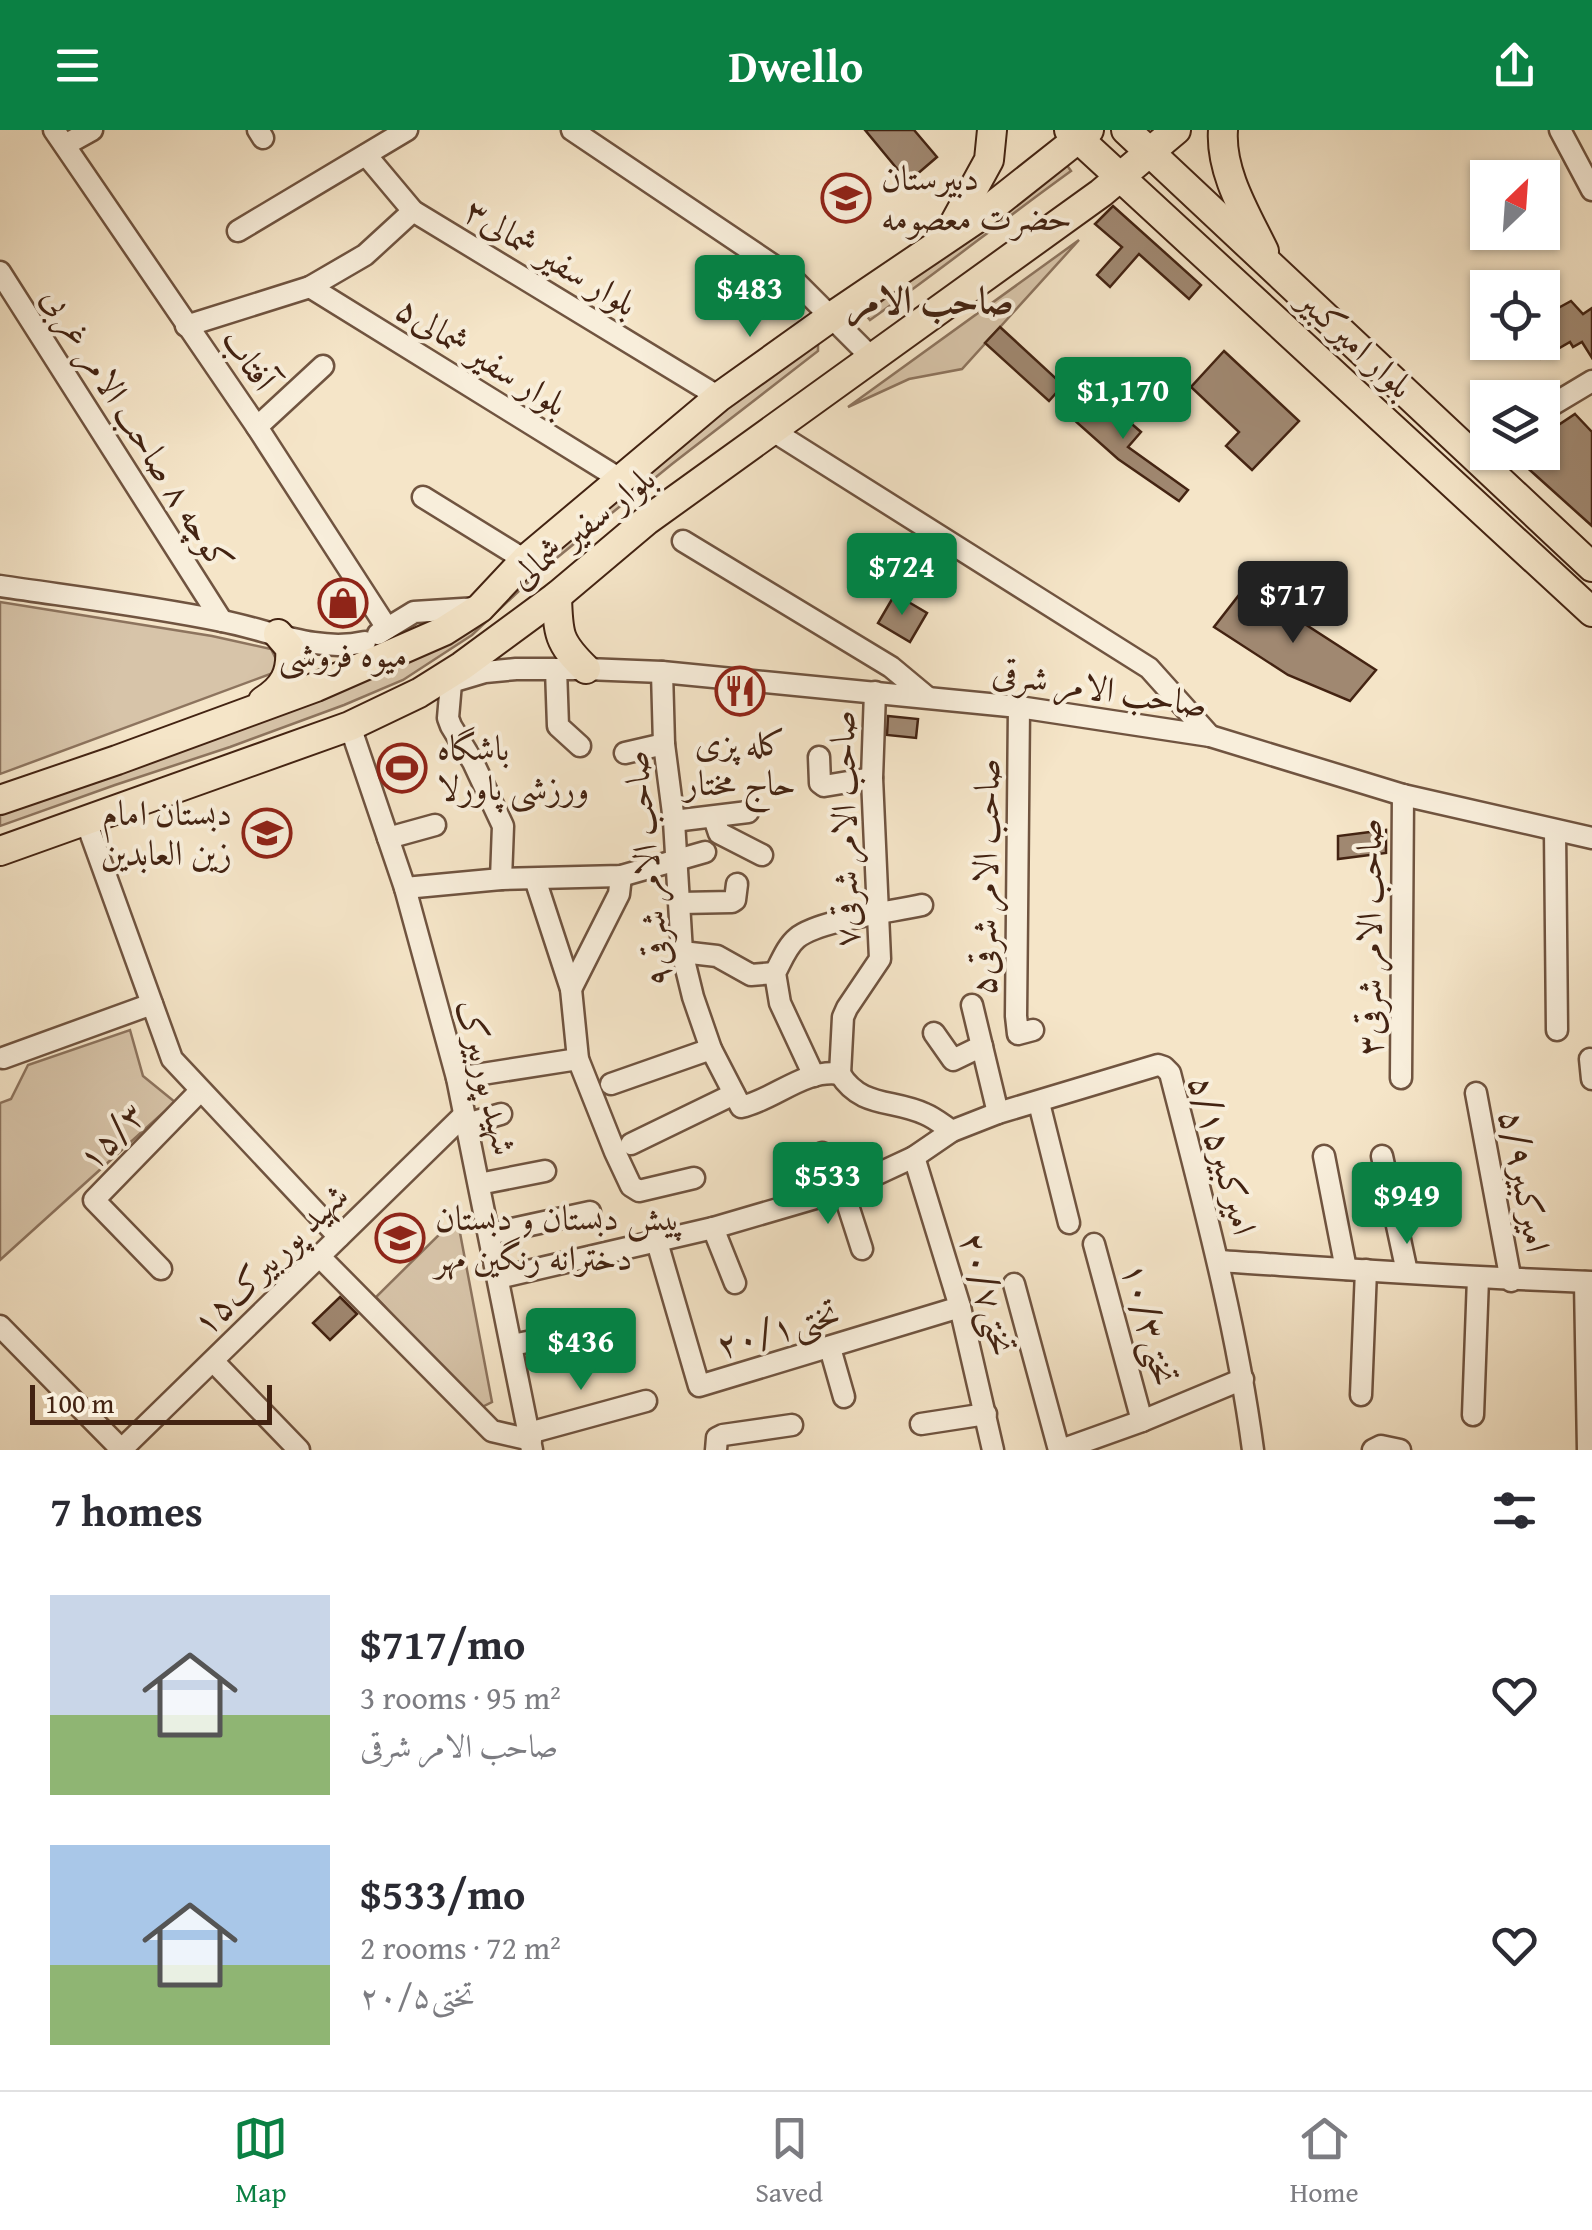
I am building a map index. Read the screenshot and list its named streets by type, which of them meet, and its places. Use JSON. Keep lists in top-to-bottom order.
{
  "streets": {
    "main road": ["بلوار امیرکبیر", "بلوار سفیر شمالی"],
    "street": [
      "بلوار سفیر شمالی۳",
      "بلوار سفیر شمالی۵",
      "آفتاب",
      "کوچه ۸ صاحب الامر غربی",
      "صاحب الامر شرقی",
      "صاحب الامر شرقی۷",
      "صاحب الامر شرقی۹",
      "صاحب الامر شرقی۵",
      "صاحب الامر شرقی۳",
      "شهید پوربیرک",
      "۱۵/۳",
      "امیرکبیر۵/۱۵",
      "امیرکبیر۵/۹",
      "شهید پوربیرک۱۵",
      "تختی۲۰/۷",
      "تختی۱۰/۳",
      "تختی۲۰/۱"
    ]
  },
  "crossings": [
    ["بلوار سفیر شمالی۳", "بلوار سفیر شمالی"],
    ["بلوار امیرکبیر", "بلوار سفیر شمالی"],
    ["بلوار سفیر شمالی۵", "بلوار سفیر شمالی"],
    ["بلوار سفیر شمالی", "صاحب الامر شرقی"],
    ["بلوار سفیر شمالی", "شهید پوربیرک"],
    ["صاحب الامر شرقی", "صاحب الامر شرقی۷"],
    ["صاحب الامر شرقی", "صاحب الامر شرقی۹"],
    ["صاحب الامر شرقی", "صاحب الامر شرقی۵"],
    ["صاحب الامر شرقی", "صاحب الامر شرقی۳"],
    ["شهید پوربیرک", "شهید پوربیرک۱۵"],
    ["تختی۲۰/۷", "تختی۲۰/۱"]
  ],
  "districts": ["صاحب الامر"],
  "places": {
    "school or university": ["دبیرستان حضرت معصومه", "دبستان امام زین العابدین", "پیش دبستان و دبستان دخترانه رنگین مهر"],
    "shop": ["میوه فروشی"],
    "restaurant": ["کله پزی حاج مختار"],
    "sports": ["باشگاه ورزشی پاورلا"]
  },
  "scale_bar": "100 m",
  "north": "top right",
  "page": {
    "header": "Dwello",
    "price": [
      "$483",
      "$1,170",
      "$724",
      "$717",
      "$533",
      "$949",
      "$436"
    ],
    "scale": "100 m",
    "heading": "7 homes",
    "list": [
      {
        "name": "$717/mo",
        "note": "3 rooms · 95 m² · صاحب الامر شرقی"
      },
      {
        "name": "$533/mo",
        "note": "2 rooms · 72 m² · تختی۲۰/۵"
      }
    ],
    "tabs": ["Map", "Saved", "Home"]
  }
}
